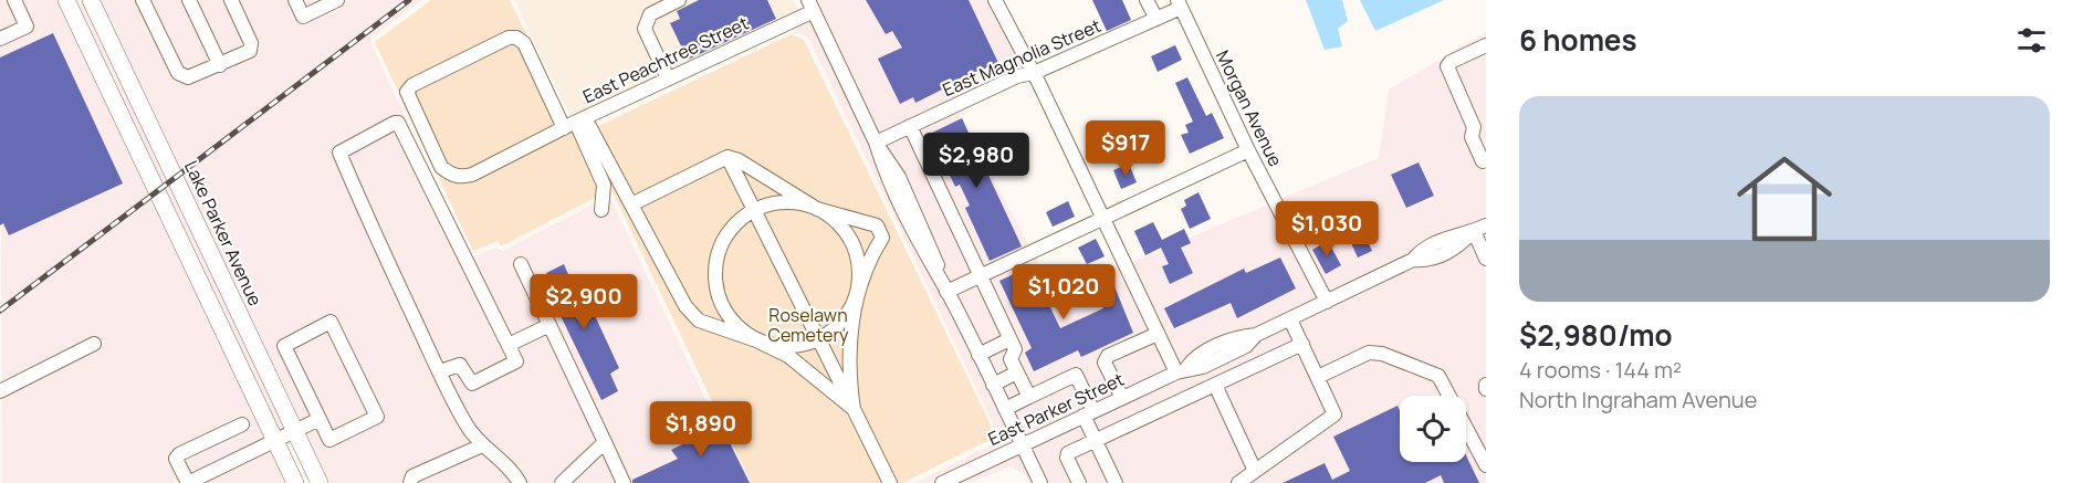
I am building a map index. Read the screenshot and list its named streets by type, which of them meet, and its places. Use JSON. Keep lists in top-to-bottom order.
{
  "streets": {
    "main road": ["Lake Parker Avenue"],
    "street": [
      "East Magnolia Street",
      "East Peachtree Street",
      "Morgan Avenue",
      "East Parker Street"
    ]
  },
  "crossings": [
    ["East Magnolia Street", "Morgan Avenue"],
    ["Morgan Avenue", "East Parker Street"]
  ],
  "parks": ["Roselawn Cemetery"],
  "page": {
    "heading": "6 homes",
    "list": [
      {
        "name": "$2,980/mo",
        "note": "4 rooms · 144 m² · North Ingraham Avenue"
      }
    ],
    "price": [
      "$917",
      "$2,980",
      "$1,030",
      "$1,020",
      "$2,900",
      "$1,890"
    ]
  }
}
